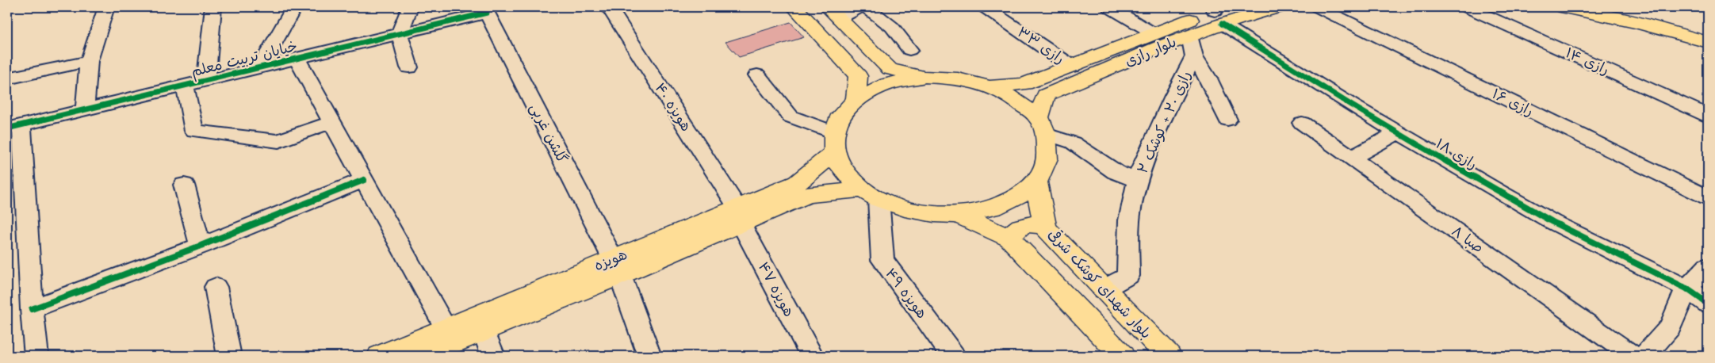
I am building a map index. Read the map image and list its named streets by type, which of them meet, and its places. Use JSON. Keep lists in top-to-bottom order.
{
  "streets": {
    "main road": ["بلوار رازی", "هویزه", "بلوار شهدای کوشک شرقی"],
    "street": [
      "رازی ۳۳",
      "خیایان تربیت معلم",
      "رازی ۱۴",
      "رازی ۱۶",
      "هویزه ۴۰",
      "رازی ۲۰ + کوشک ۲",
      "گلشن غربی",
      "رازی ۱۸",
      "صبا ۸",
      "هویزه ۴۷",
      "هویزه ۴۹"
    ]
  },
  "crossings": [
    ["رازی ۳۳", "بلوار رازی"],
    ["بلوار رازی", "رازی ۲۰ + کوشک ۲"],
    ["بلوار رازی", "رازی ۱۸"],
    ["خیایان تربیت معلم", "گلشن غربی"],
    ["هویزه ۴۰", "هویزه"],
    ["هویزه ۴۰", "هویزه ۴۷"],
    ["رازی ۲۰ + کوشک ۲", "بلوار شهدای کوشک شرقی"],
    ["گلشن غربی", "هویزه"],
    ["هویزه", "هویزه ۴۷"],
    ["هویزه", "هویزه ۴۹"]
  ]
}
